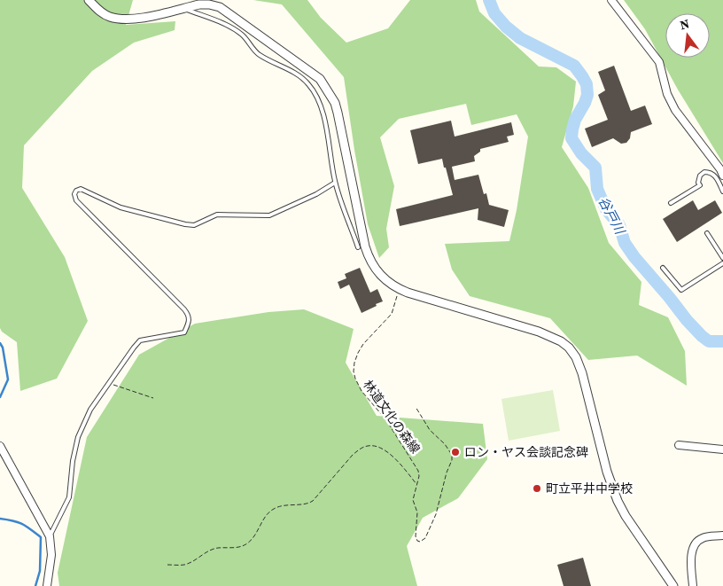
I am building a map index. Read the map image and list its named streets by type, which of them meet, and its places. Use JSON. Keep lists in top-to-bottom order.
{
  "streets": {
    "path": ["林道文化の森線"]
  },
  "water": ["谷戸川"],
  "places": ["ロン・ヤス会談記念碑", "町立平井中学校"],
  "north": "top"
}
